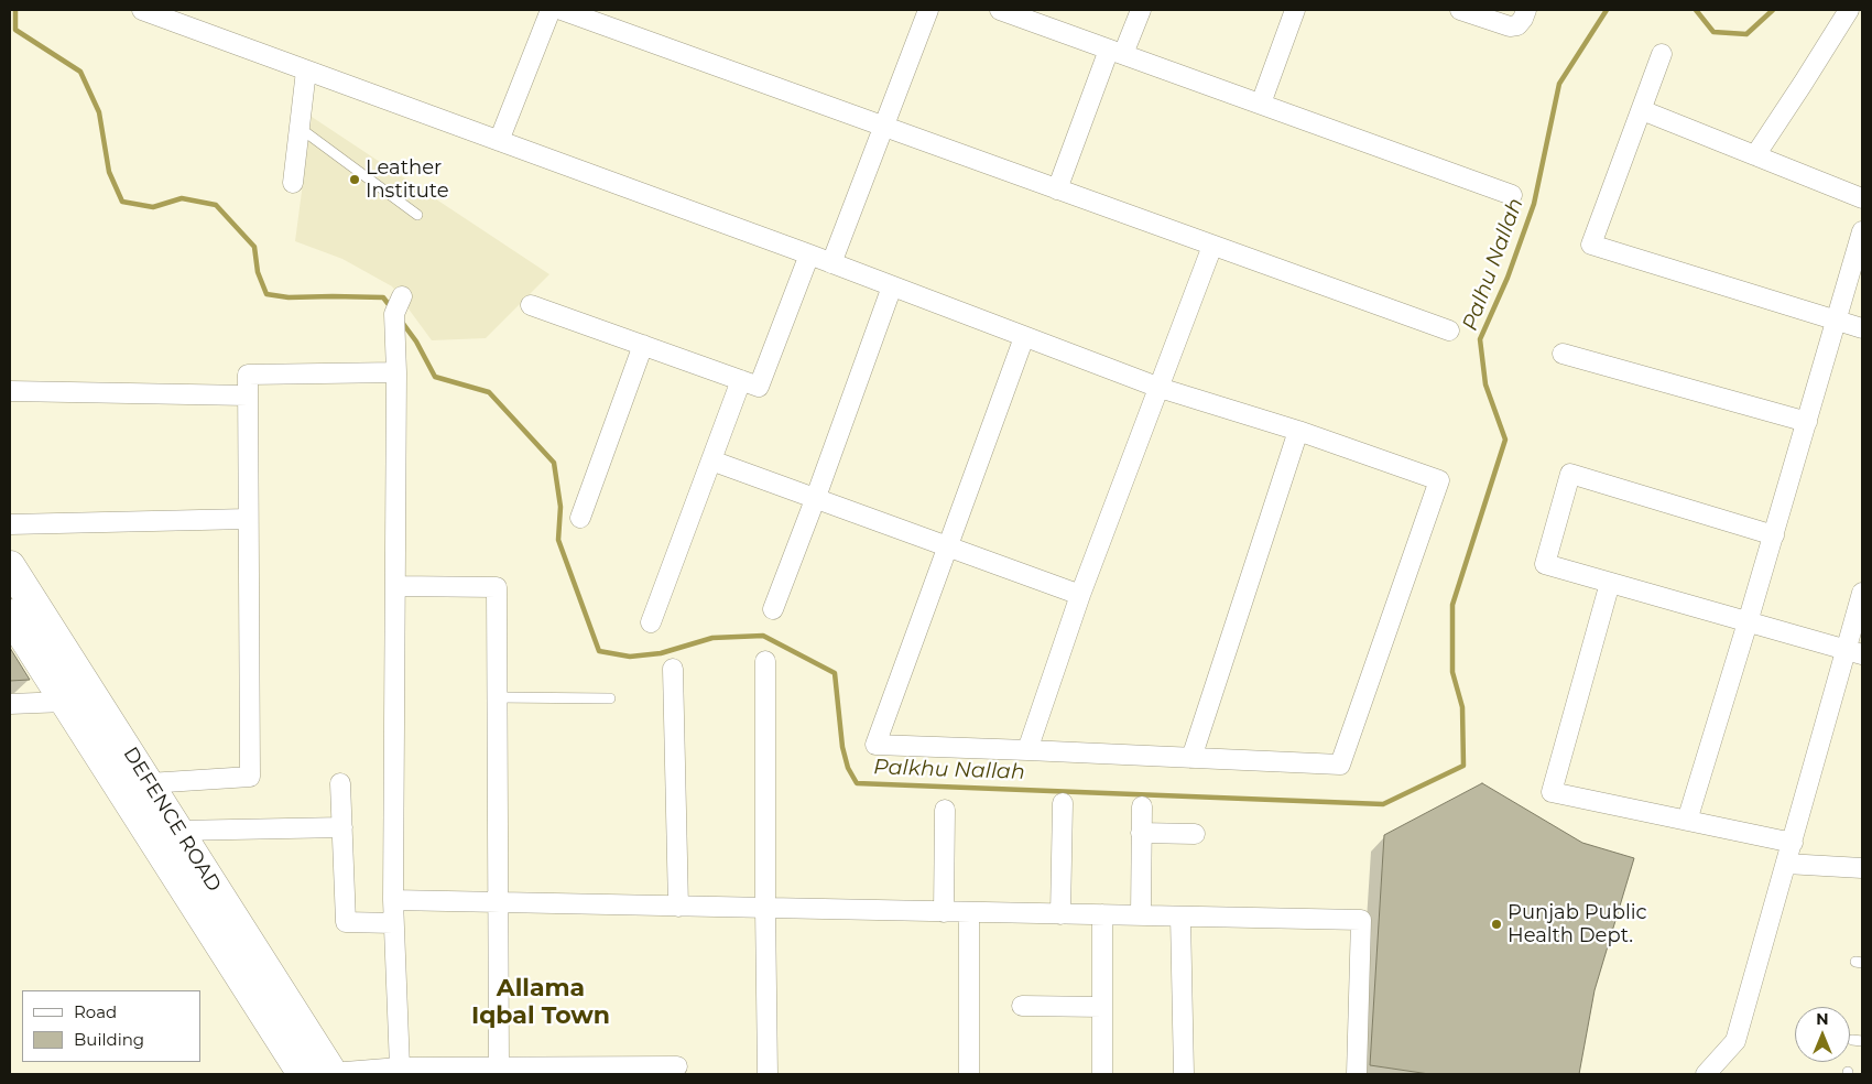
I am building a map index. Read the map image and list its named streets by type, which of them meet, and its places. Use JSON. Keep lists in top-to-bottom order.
{
  "streets": {
    "main road": ["DEFENCE ROAD"]
  },
  "districts": ["Allama Iqbal Town"],
  "water": ["Palhu Nallah", "Palkhu Nallah"],
  "places": ["Leather Institute", "Punjab Public Health Dept."],
  "legend": ["Road", "Building"],
  "north": "top"
}
